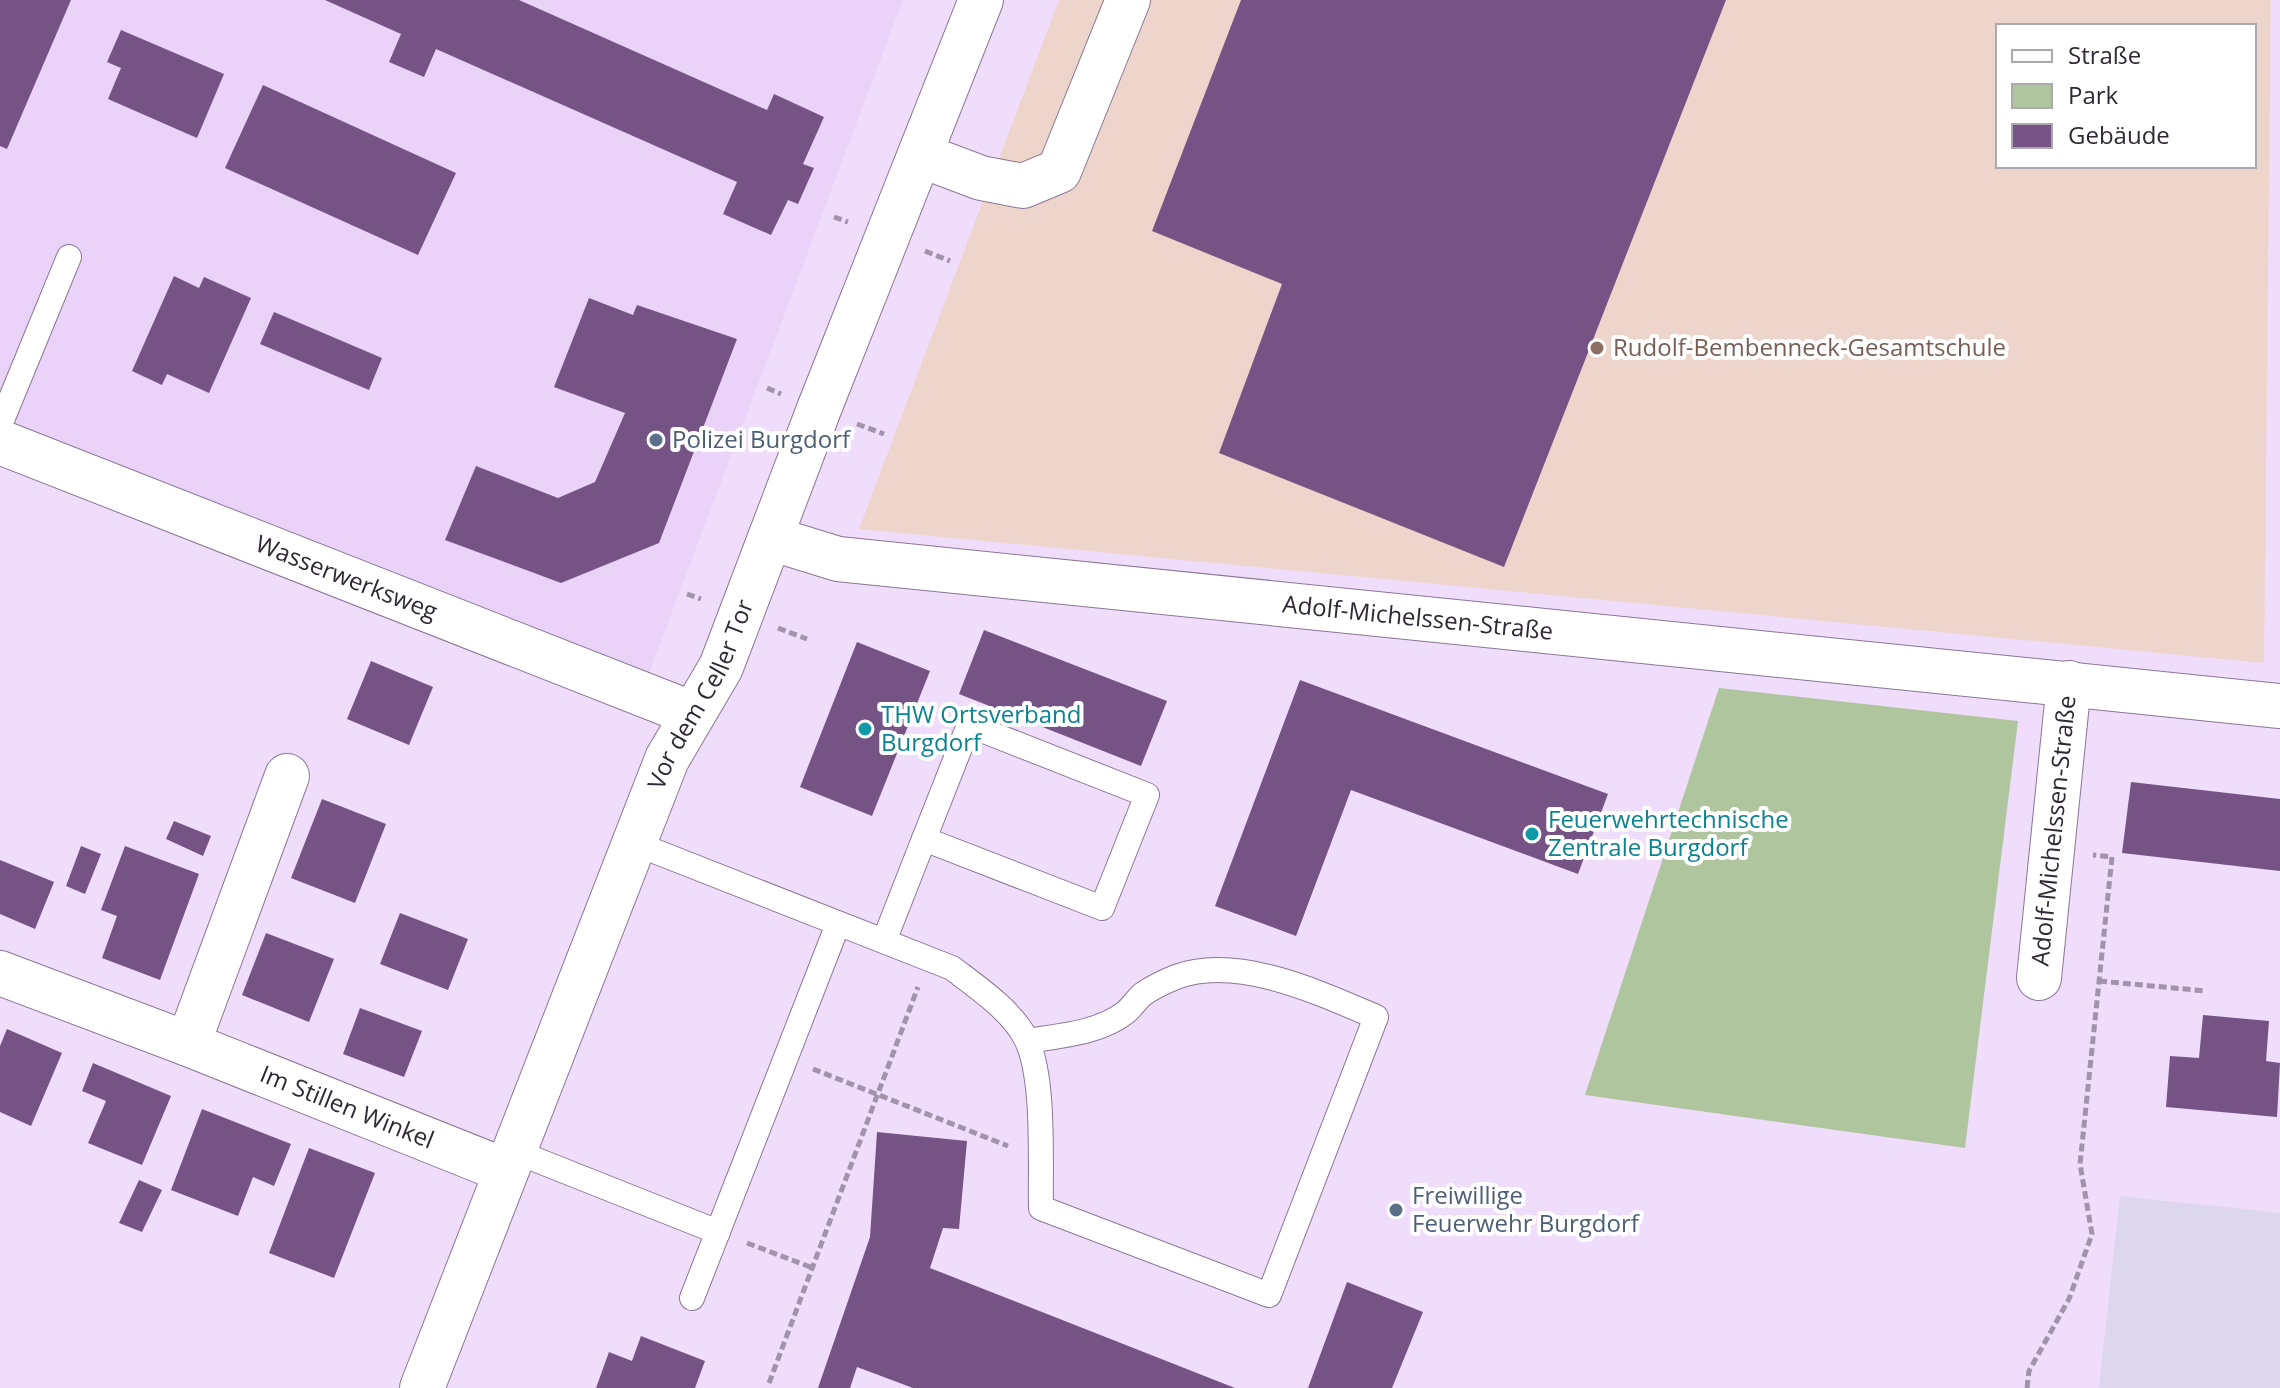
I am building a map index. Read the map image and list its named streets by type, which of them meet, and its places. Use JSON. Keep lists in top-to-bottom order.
{
  "streets": {
    "street": [
      "Wasserwerksweg",
      "Adolf-Michelssen-Straße",
      "Vor dem Celler Tor",
      "Im Stillen Winkel"
    ]
  },
  "crossings": [
    ["Wasserwerksweg", "Vor dem Celler Tor"],
    ["Adolf-Michelssen-Straße", "Vor dem Celler Tor"],
    ["Vor dem Celler Tor", "Im Stillen Winkel"]
  ],
  "places": [
    "Rudolf-Bembenneck-Gesamtschule",
    "Polizei Burgdorf",
    "THW Ortsverband Burgdorf",
    "Feuerwehrtechnische Zentrale Burgdorf",
    "Freiwillige Feuerwehr Burgdorf"
  ],
  "legend": ["Straße", "Park", "Gebäude"]
}
